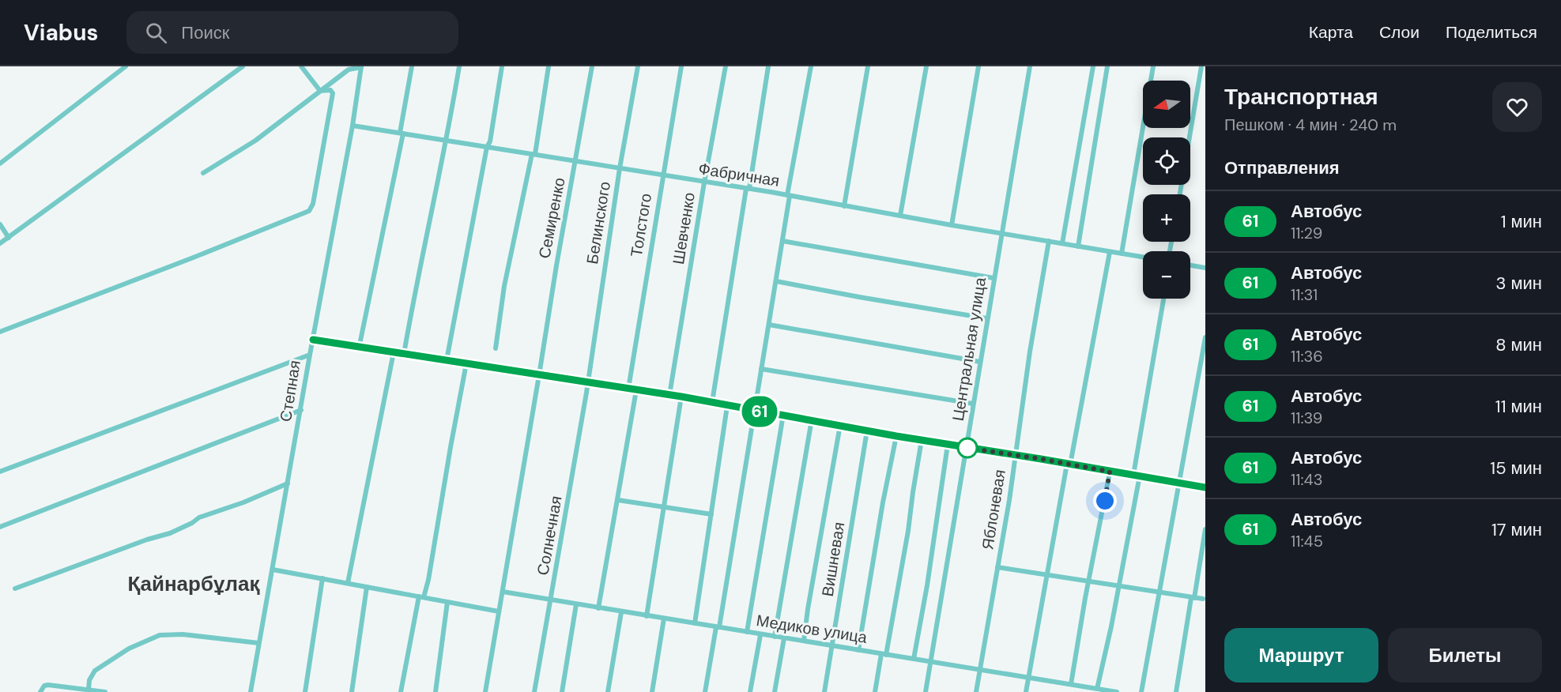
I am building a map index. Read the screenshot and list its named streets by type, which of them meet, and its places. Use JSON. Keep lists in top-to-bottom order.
{
  "streets": {
    "street": [
      "Фабричная",
      "Семиренко",
      "Белинского",
      "Толстого",
      "Шевченко",
      "Центральная улица",
      "Степная",
      "Яблоневая",
      "Солнечная",
      "Вишневая",
      "Медиков улица"
    ]
  },
  "crossings": [
    ["Фабричная", "Семиренко"],
    ["Фабричная", "Белинского"],
    ["Фабричная", "Толстого"],
    ["Фабричная", "Шевченко"],
    ["Фабричная", "Центральная улица"],
    ["Фабричная", "Степная"],
    ["Фабричная", "Яблоневая"],
    ["Семиренко", "Медиков улица"],
    ["Белинского", "Солнечная"],
    ["Центральная улица", "Медиков улица"],
    ["Яблоневая", "Медиков улица"],
    ["Солнечная", "Медиков улица"],
    ["Вишневая", "Медиков улица"]
  ],
  "districts": ["Қайнарбұлақ"],
  "lines": ["bus line 61"],
  "north": "left",
  "page": {
    "header": "Viabus",
    "search": "Поиск",
    "nav": ["Карта", "Слои", "Поделиться"],
    "on_map": "61",
    "heading": [
      ["Транспортная", "Пешком · 4 мин · 240 m"],
      "Отправления"
    ],
    "map_buttons": ["+", "−"],
    "list": [
      {
        "mark": "61",
        "name": "Автобус",
        "note": "11:29",
        "value": "1 мин"
      },
      {
        "mark": "61",
        "name": "Автобус",
        "note": "11:31",
        "value": "3 мин"
      },
      {
        "mark": "61",
        "name": "Автобус",
        "note": "11:36",
        "value": "8 мин"
      },
      {
        "mark": "61",
        "name": "Автобус",
        "note": "11:39",
        "value": "11 мин"
      },
      {
        "mark": "61",
        "name": "Автобус",
        "note": "11:43",
        "value": "15 мин"
      },
      {
        "mark": "61",
        "name": "Автобус",
        "note": "11:45",
        "value": "17 мин"
      }
    ],
    "buttons": ["Маршрут", "Билеты"]
  }
}
